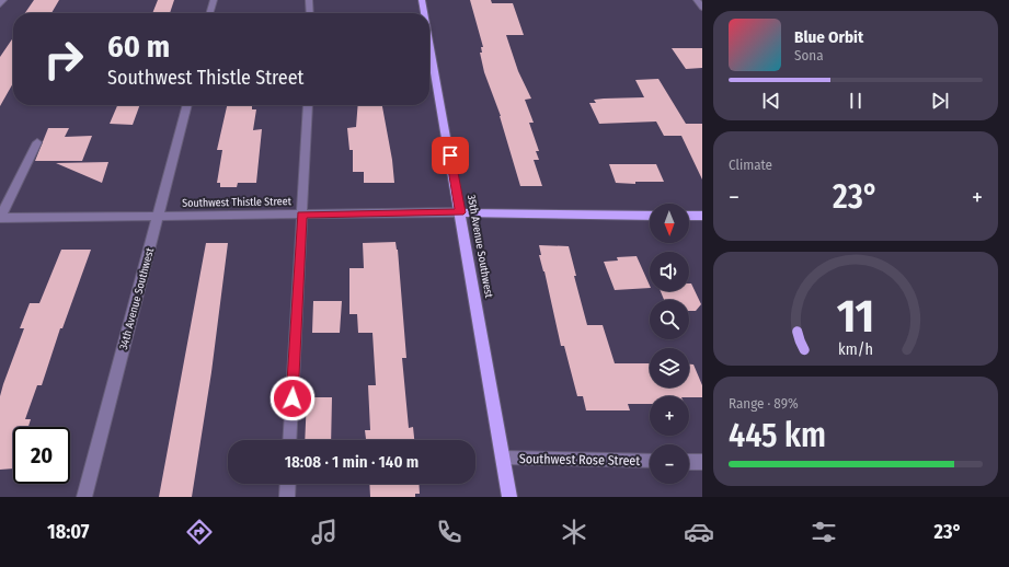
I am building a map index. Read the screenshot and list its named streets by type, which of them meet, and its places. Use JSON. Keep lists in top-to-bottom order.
{
  "streets": {
    "main road": ["Southwest Thistle Street", "35th Avenue Southwest"],
    "street": ["34th Avenue Southwest", "Southwest Rose Street"]
  },
  "crossings": [
    ["Southwest Thistle Street", "35th Avenue Southwest"],
    ["Southwest Thistle Street", "34th Avenue Southwest"],
    ["35th Avenue Southwest", "Southwest Rose Street"]
  ],
  "north": "bottom",
  "page": {
    "turn": ["60 m", "Southwest Thistle Street"],
    "song": ["Blue Orbit", "Sona"],
    "tile": [
      "Climate",
      ["Range · 89%", "445 km"]
    ],
    "heat": ["−", "23°", "+"],
    "map_buttons": ["+", "−"],
    "limit": "20",
    "trip": "18:08 · 1 min · 140 m",
    "tabs": ["18:07", "23°"],
    "gauge": ["11", "km/h"]
  }
}
